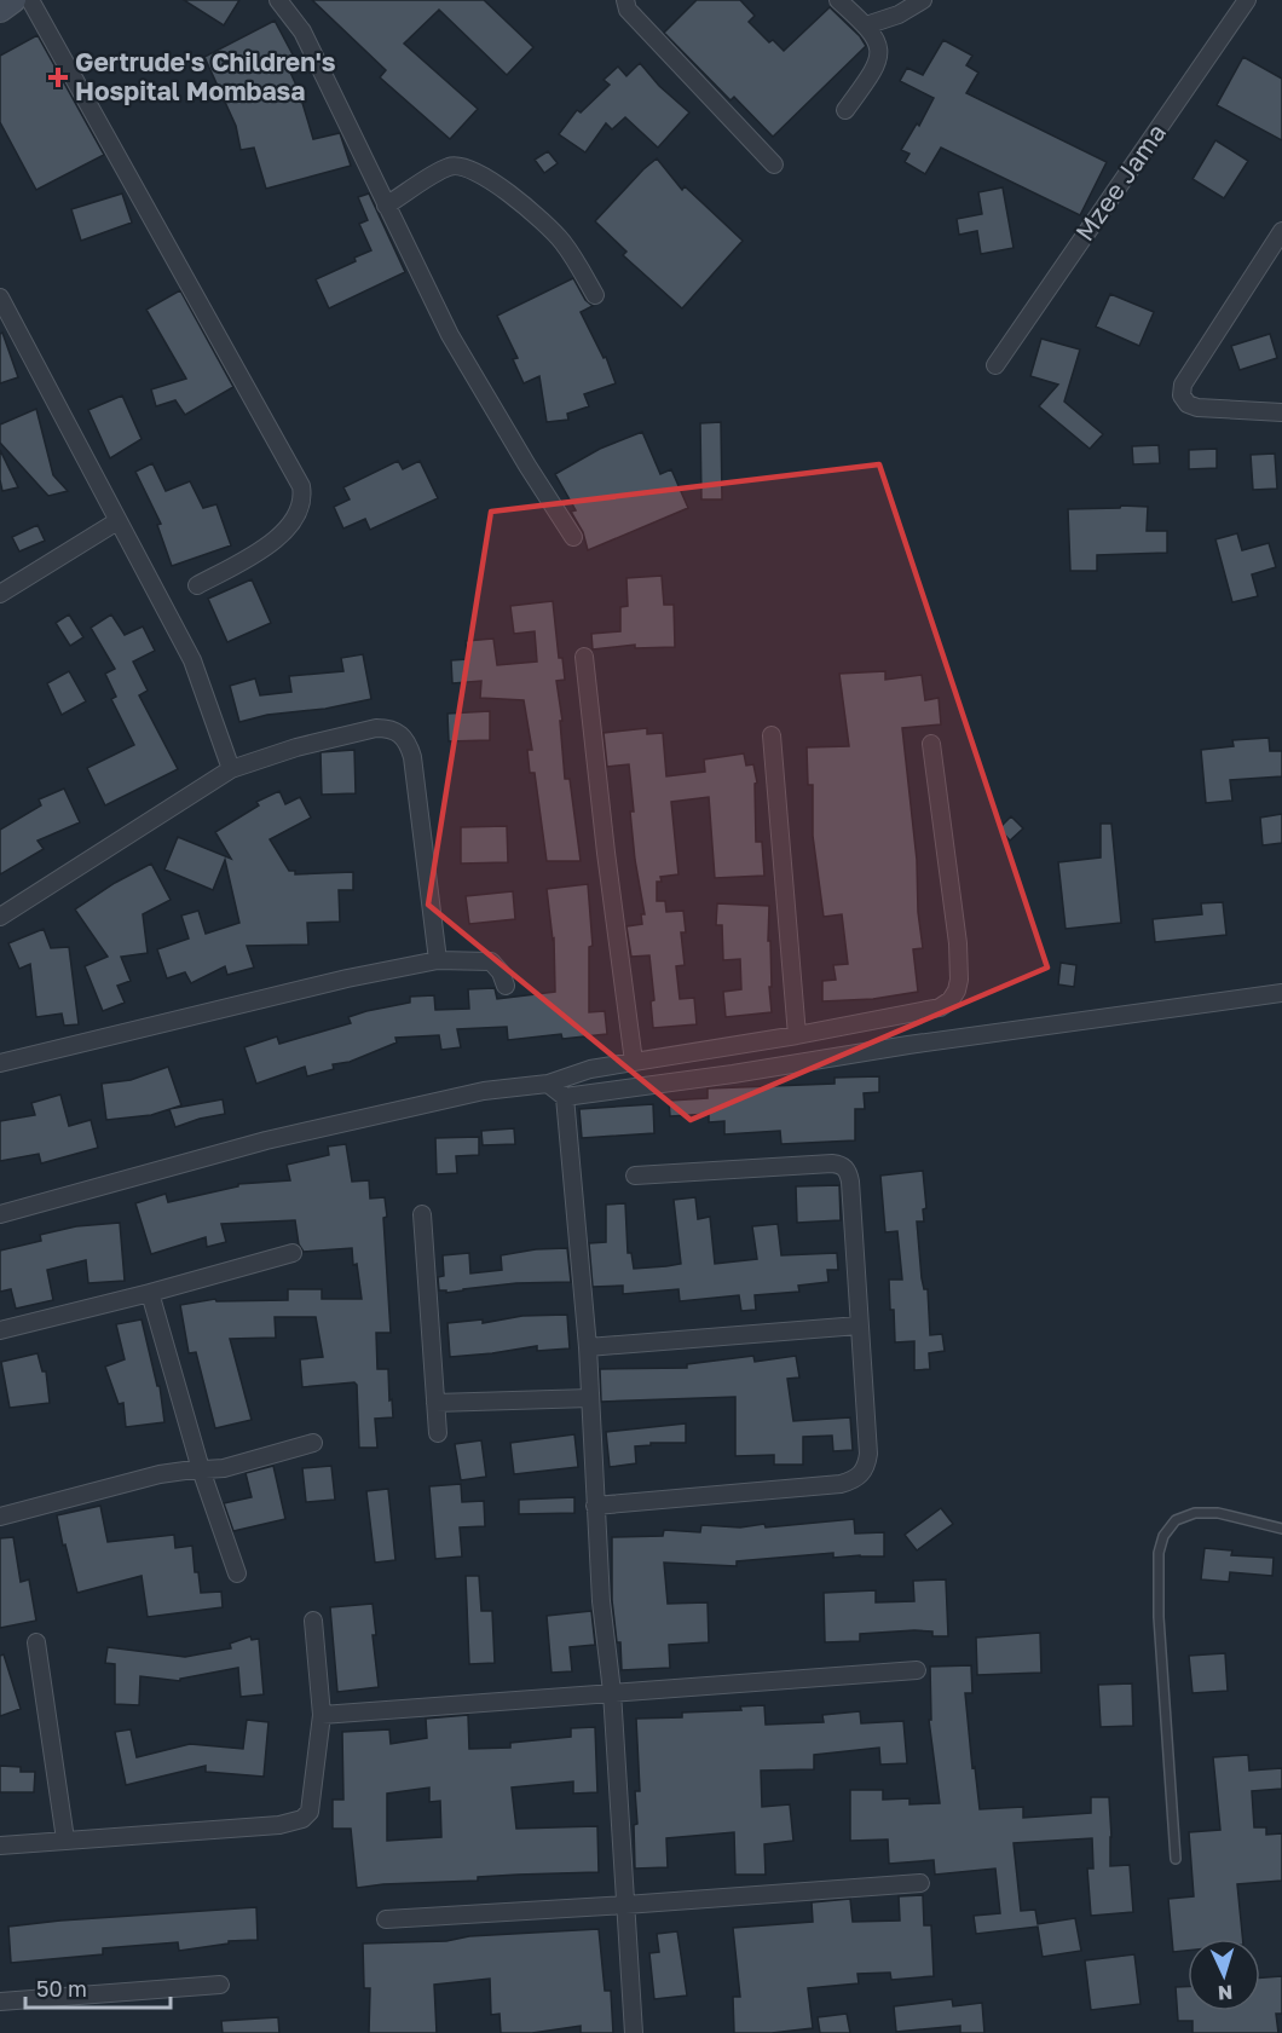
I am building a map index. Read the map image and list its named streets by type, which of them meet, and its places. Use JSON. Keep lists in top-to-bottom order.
{
  "streets": {
    "street": ["Mzee Jama"]
  },
  "places": {
    "health": ["Gertrude's Children's Hospital Mombasa"]
  },
  "scale_bar": "50 m",
  "north": "bottom"
}
